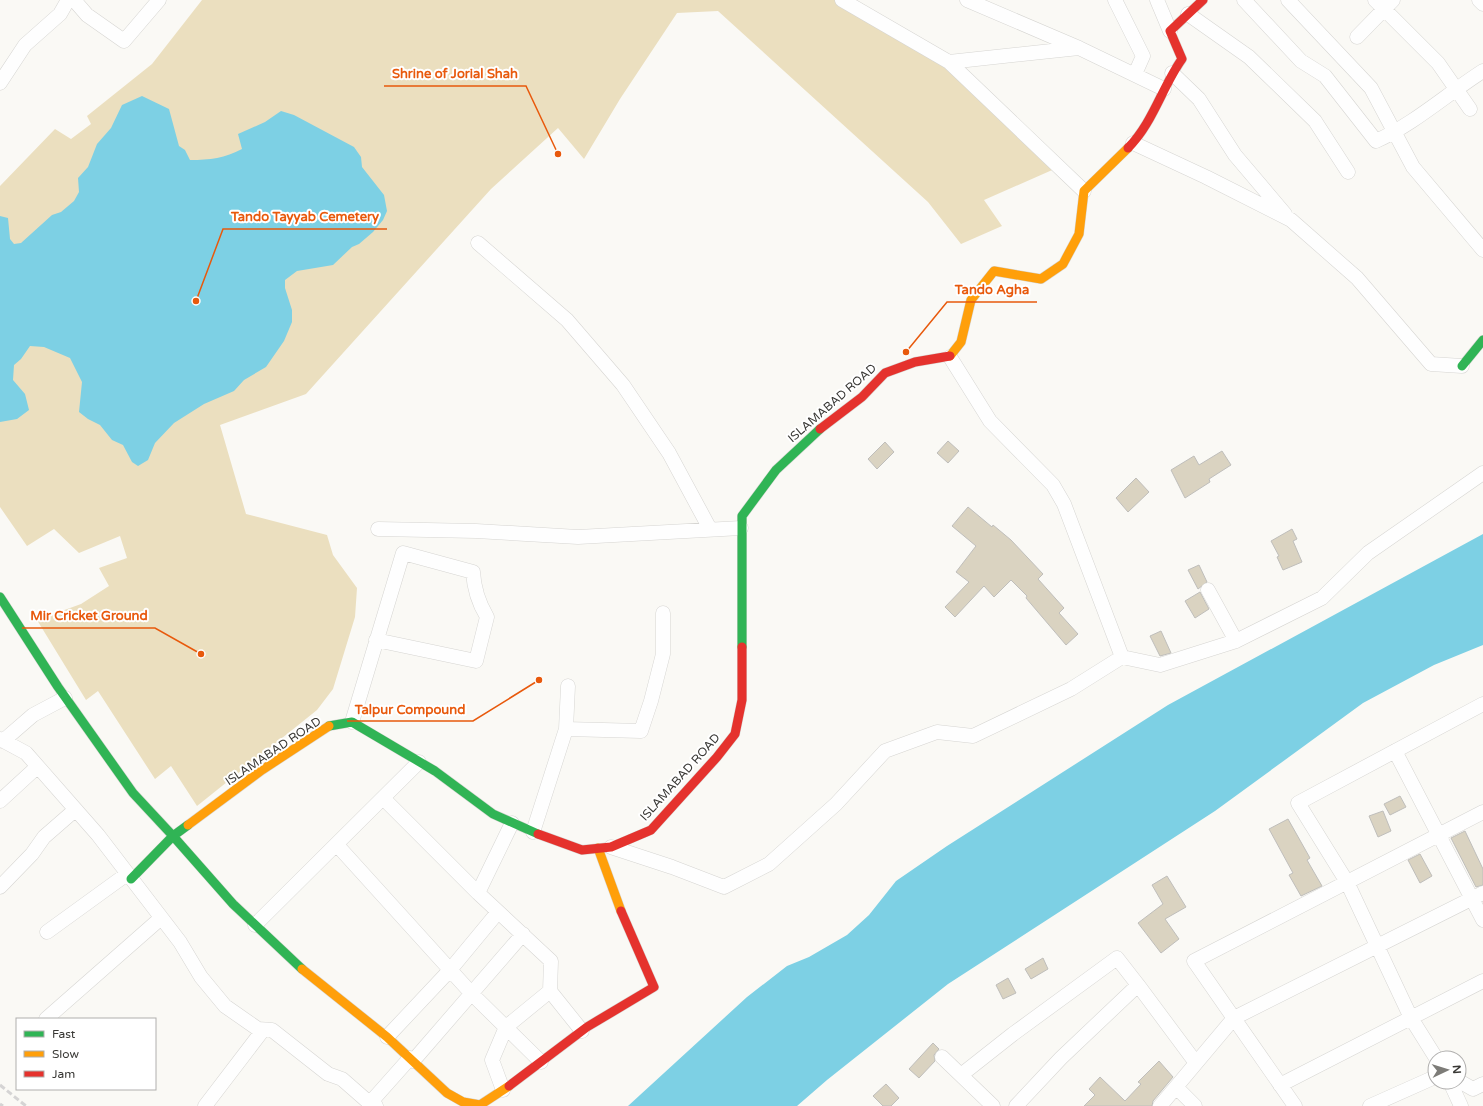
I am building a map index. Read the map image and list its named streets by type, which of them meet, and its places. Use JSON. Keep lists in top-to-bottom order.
{
  "streets": {
    "street": ["ISLAMABAD ROAD"]
  },
  "places": [
    "Shrine of Jorial Shah",
    "Tando Tayyab Cemetery",
    "Tando Agha",
    "Mir Cricket Ground",
    "Talpur Compound"
  ],
  "legend": ["Fast", "Slow", "Jam"],
  "north": "right"
}
